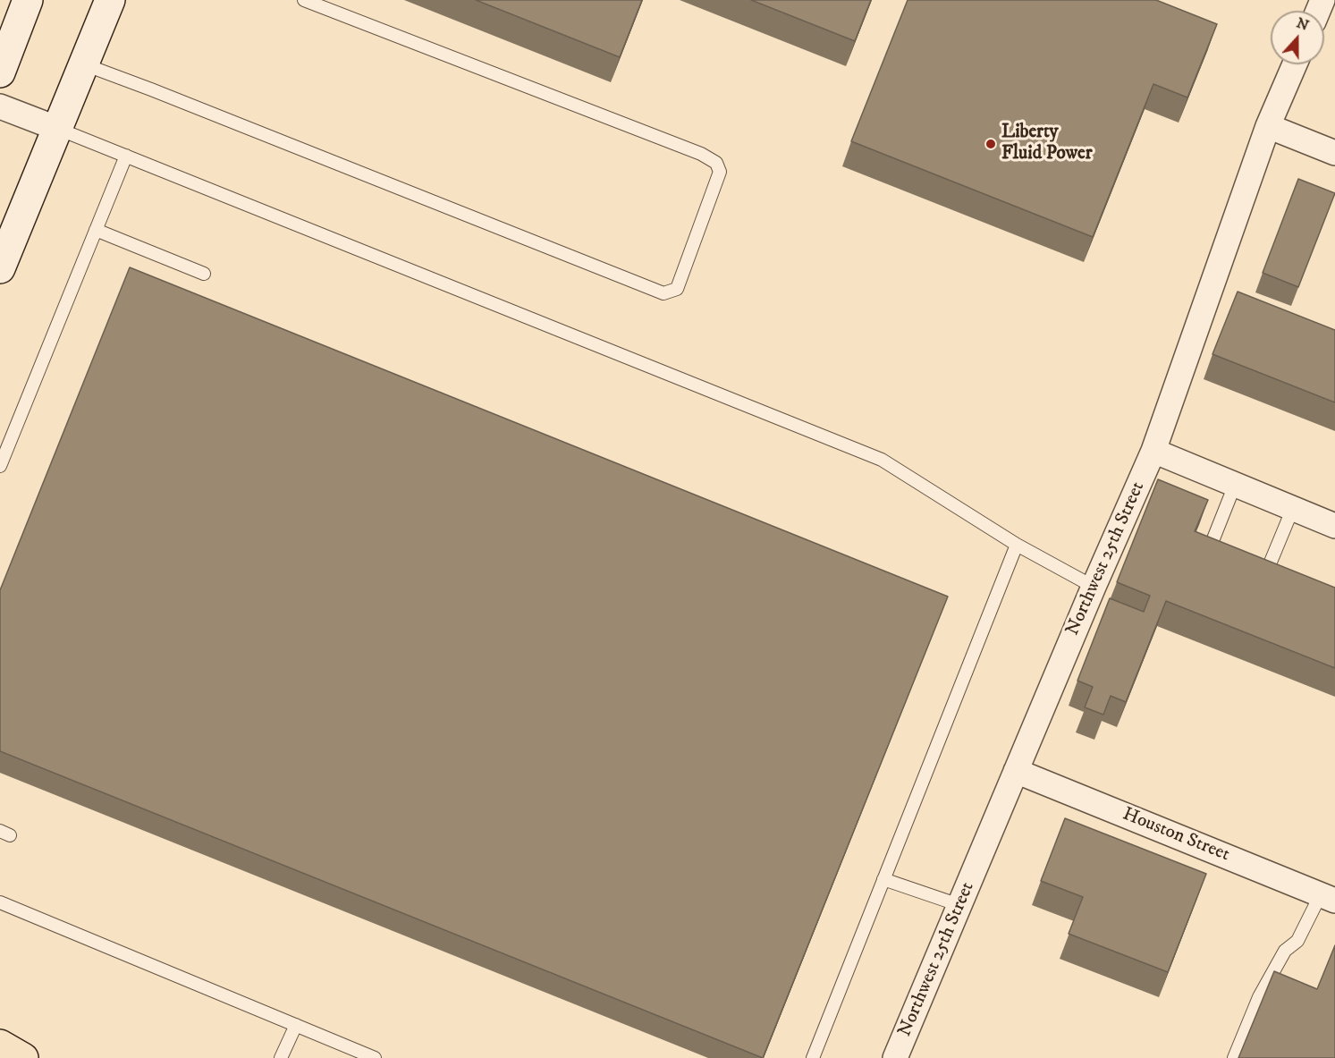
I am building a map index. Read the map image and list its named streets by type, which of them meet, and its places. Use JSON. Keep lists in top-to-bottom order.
{
  "streets": {
    "street": ["Northwest 25th Street", "Houston Street"]
  },
  "crossings": [
    ["Northwest 25th Street", "Houston Street"]
  ],
  "places": ["Liberty Fluid Power"],
  "north": "top"
}
